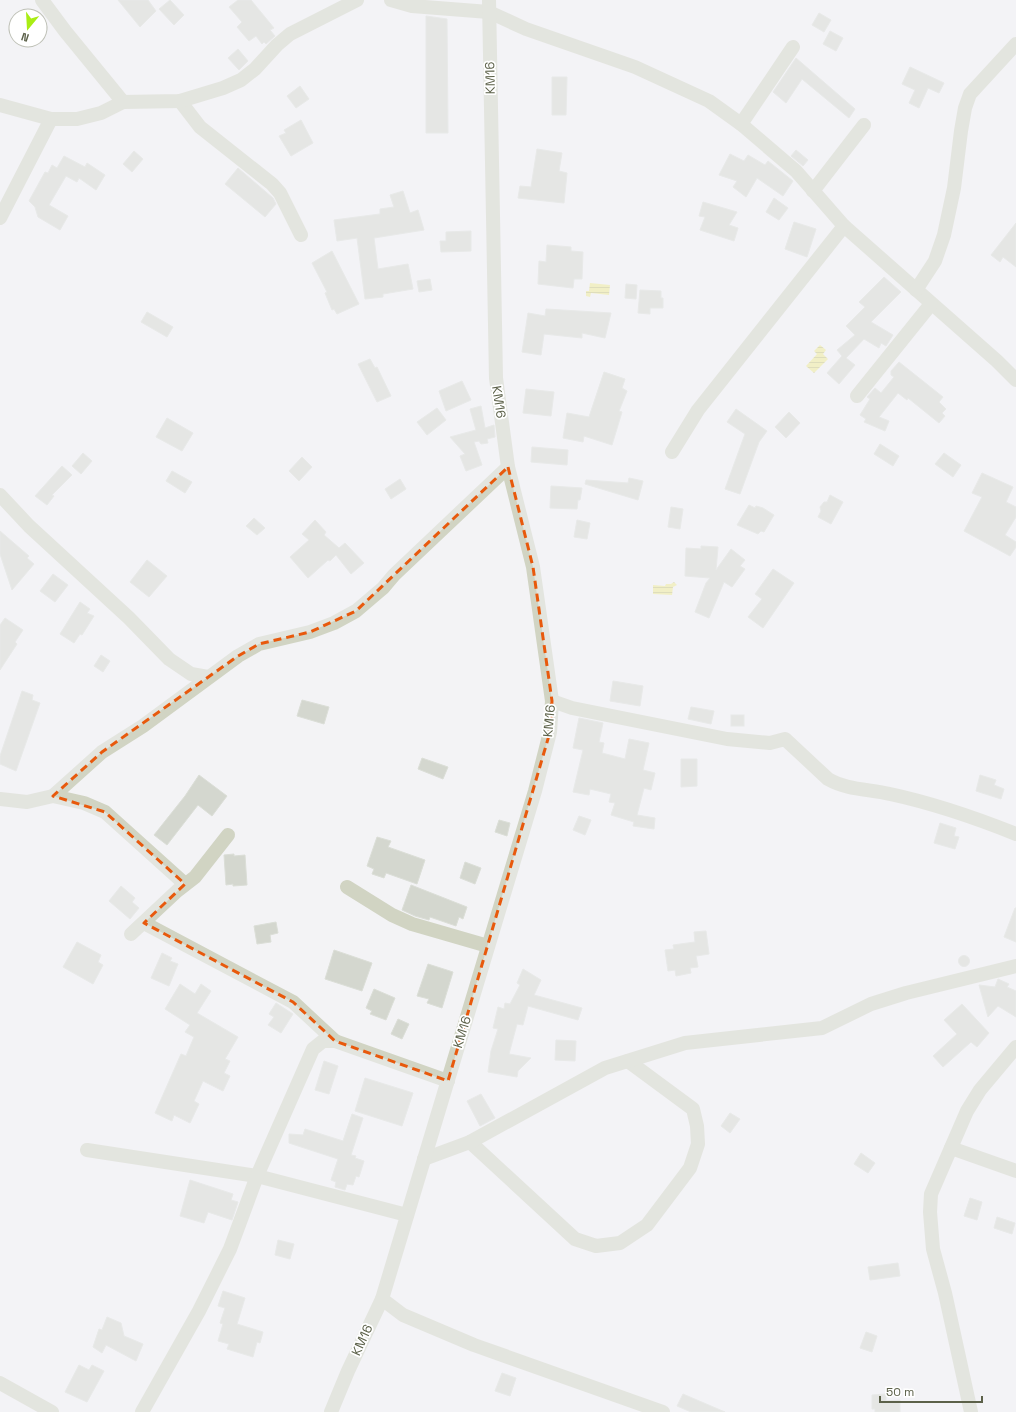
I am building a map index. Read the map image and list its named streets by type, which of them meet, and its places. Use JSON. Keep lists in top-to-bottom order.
{
  "streets": {
    "street": ["KM16"]
  },
  "scale_bar": "50 m",
  "north": "bottom"
}
